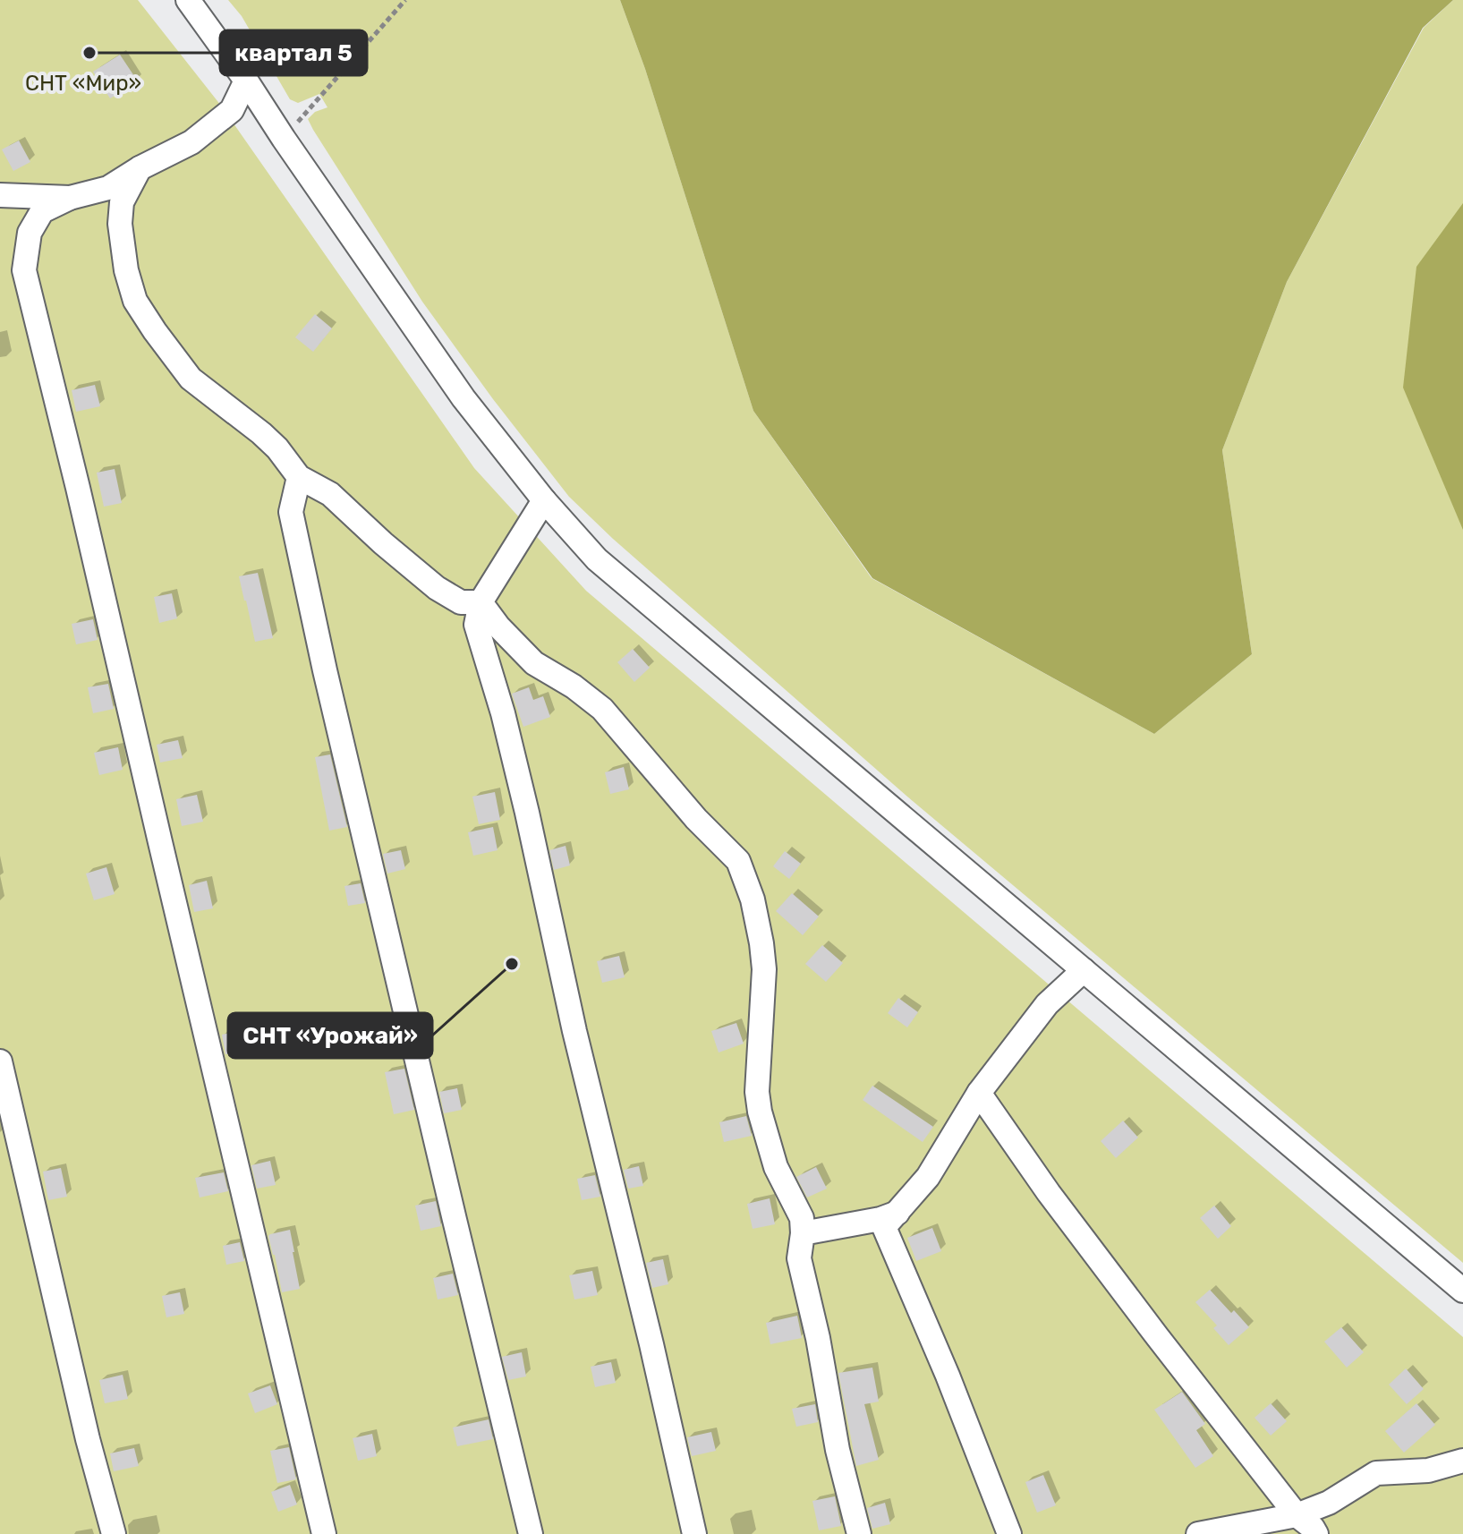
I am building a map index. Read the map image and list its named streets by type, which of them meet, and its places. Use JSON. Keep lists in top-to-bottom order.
{
  "parks": ["СНТ «Мир»"],
  "places": ["квартал 5", "СНТ «Урожай»"]
}
